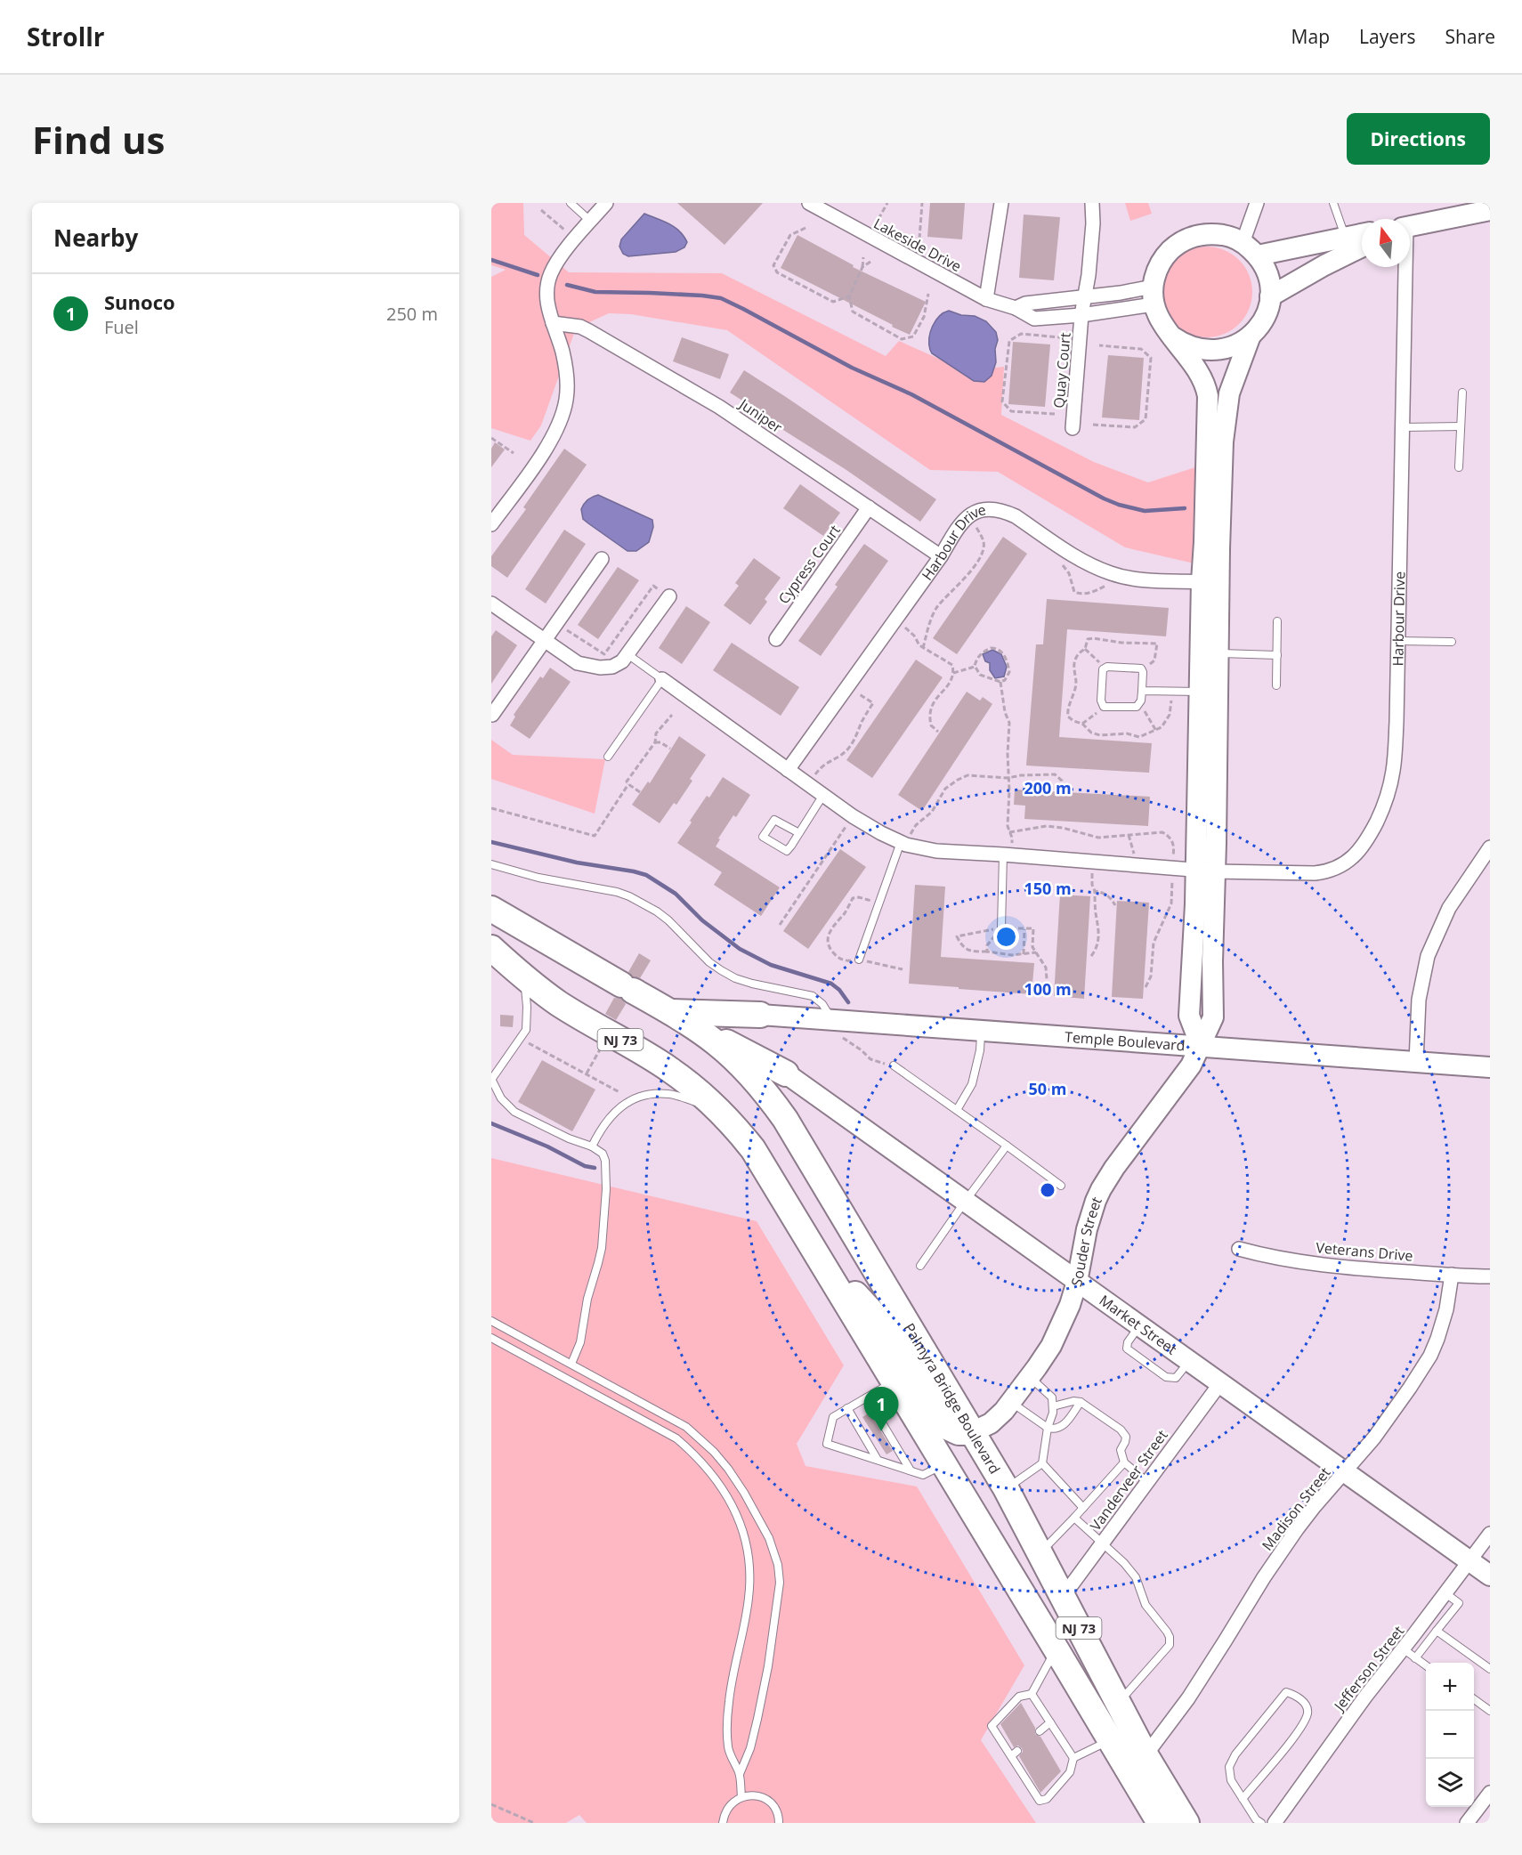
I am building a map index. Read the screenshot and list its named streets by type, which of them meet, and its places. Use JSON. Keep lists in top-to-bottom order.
{
  "streets": {
    "highway": ["NJ 73", "Palmyra Bridge Boulevard"],
    "street": [
      "Lakeside Drive",
      "Quay Court",
      "Juniper",
      "Harbour Drive",
      "Cypress Court",
      "Temple Boulevard",
      "Souder Street",
      "Veterans Drive",
      "Market Street",
      "Vanderveer Street",
      "Madison Street",
      "Jefferson Street"
    ]
  },
  "crossings": [
    ["Lakeside Drive", "Quay Court"],
    ["Juniper", "Harbour Drive"],
    ["Juniper", "Cypress Court"],
    ["NJ 73", "Palmyra Bridge Boulevard"],
    ["Temple Boulevard", "Souder Street"],
    ["Souder Street", "Market Street"],
    ["Souder Street", "Palmyra Bridge Boulevard"],
    ["Veterans Drive", "Madison Street"],
    ["Market Street", "Vanderveer Street"],
    ["Market Street", "Madison Street"],
    ["Market Street", "Jefferson Street"],
    ["Palmyra Bridge Boulevard", "Vanderveer Street"],
    ["Palmyra Bridge Boulevard", "Madison Street"]
  ],
  "north": "top",
  "page": {
    "header": "Strollr",
    "nav": ["Map", "Layers", "Share"],
    "buttons": "Directions",
    "title": "Find us",
    "heading": "Nearby",
    "list": [
      {
        "mark": "1",
        "name": "Sunoco",
        "note": "Fuel",
        "value": "250 m"
      }
    ],
    "pins": "1",
    "map_buttons": ["+", "−"]
  },
  "rings": [
    "200 m",
    "150 m",
    "100 m",
    "50 m"
  ]
}
